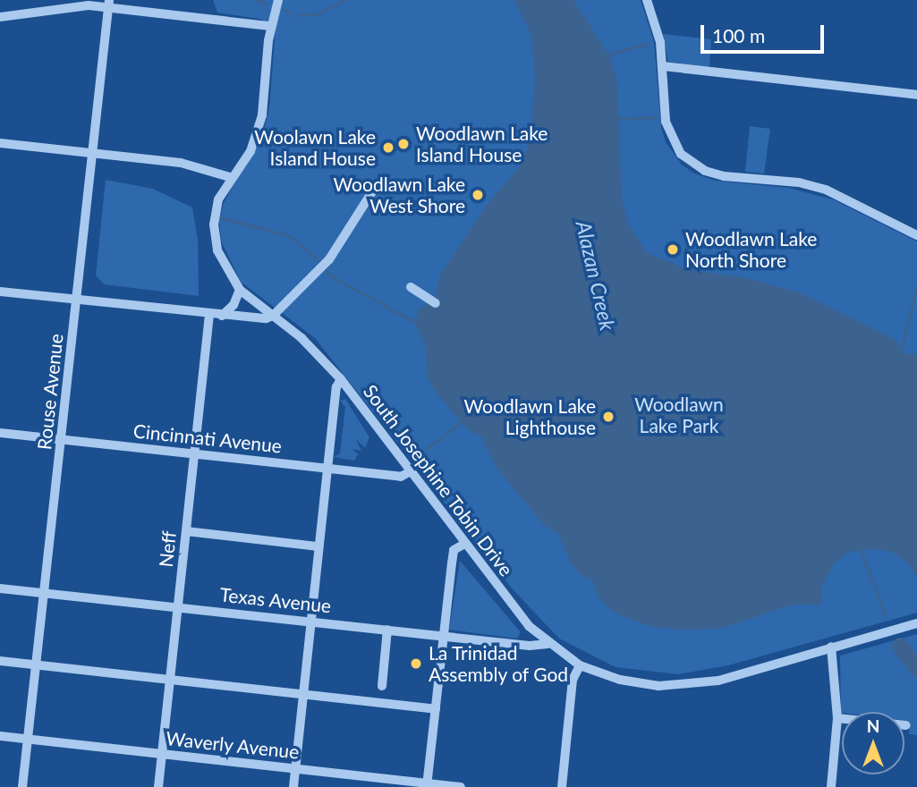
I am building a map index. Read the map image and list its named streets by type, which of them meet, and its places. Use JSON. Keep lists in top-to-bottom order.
{
  "streets": {
    "street": [
      "Rouse Avenue",
      "Cincinnati Avenue",
      "South Josephine Tobin Drive",
      "Neff",
      "Texas Avenue",
      "Waverly Avenue"
    ]
  },
  "crossings": [
    ["Rouse Avenue", "Cincinnati Avenue"],
    ["Rouse Avenue", "Texas Avenue"],
    ["Rouse Avenue", "Waverly Avenue"],
    ["Cincinnati Avenue", "South Josephine Tobin Drive"],
    ["Cincinnati Avenue", "Neff"],
    ["South Josephine Tobin Drive", "Texas Avenue"],
    ["Neff", "Texas Avenue"],
    ["Neff", "Waverly Avenue"]
  ],
  "water": ["Alazan Creek"],
  "parks": ["Woodlawn Lake Park"],
  "places": [
    "Woodlawn Lake Island House",
    "Woolawn Lake Island House",
    "Woodlawn Lake West Shore",
    "Woodlawn Lake North Shore",
    "Woodlawn Lake Lighthouse",
    "La Trinidad Assembly of God"
  ],
  "scale_bar": "100 m",
  "north": "top"
}
